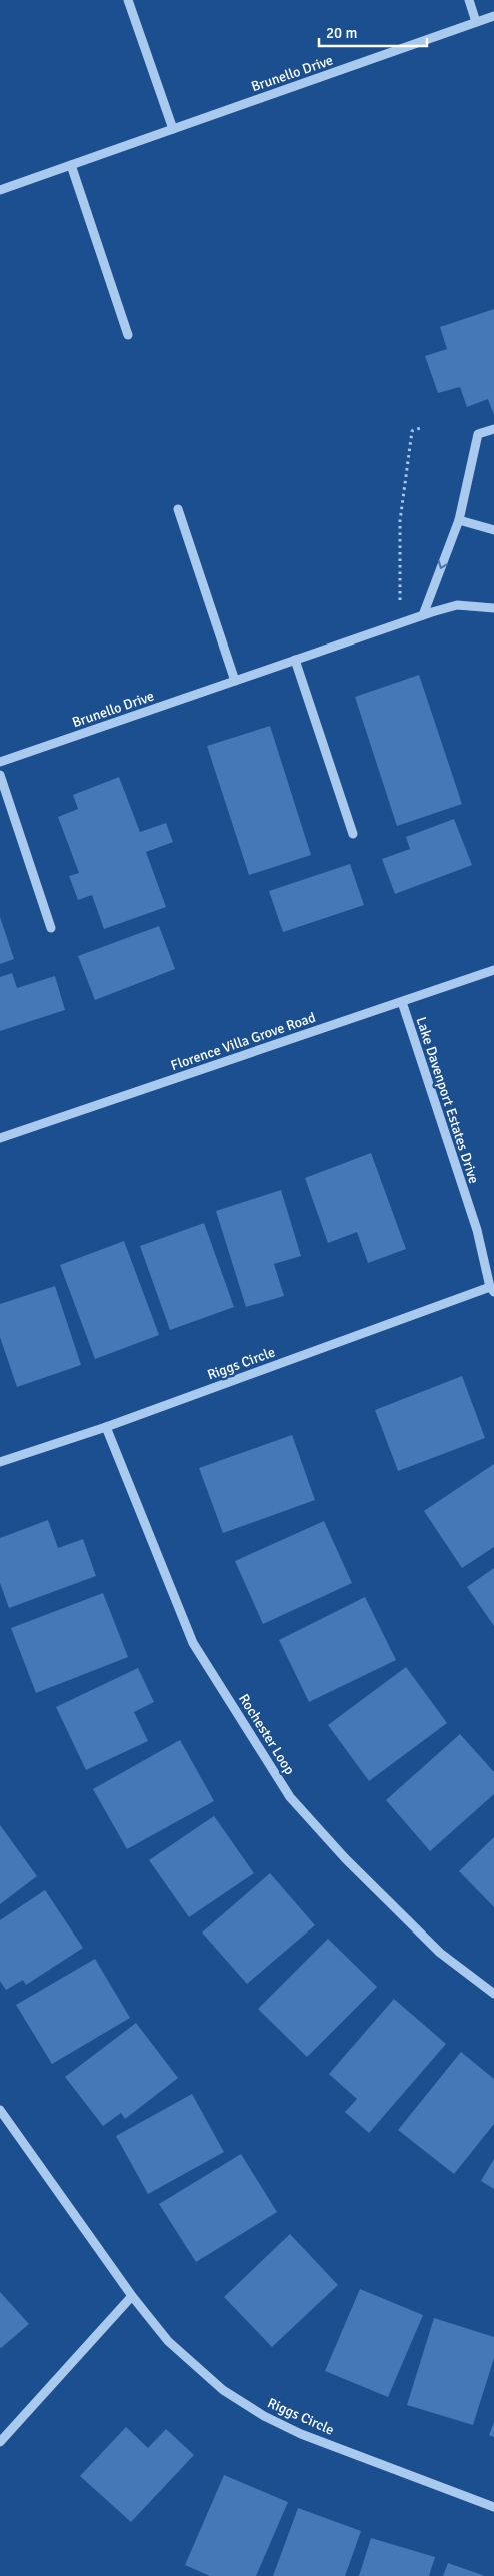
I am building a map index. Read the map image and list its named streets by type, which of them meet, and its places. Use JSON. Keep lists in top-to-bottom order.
{
  "streets": {
    "street": [
      "Brunello Drive",
      "Florence Villa Grove Road",
      "Lake Davenport Estates Drive",
      "Riggs Circle",
      "Rochester Loop"
    ]
  },
  "crossings": [
    ["Florence Villa Grove Road", "Lake Davenport Estates Drive"],
    ["Lake Davenport Estates Drive", "Riggs Circle"],
    ["Riggs Circle", "Rochester Loop"]
  ],
  "scale_bar": "20 m"
}
